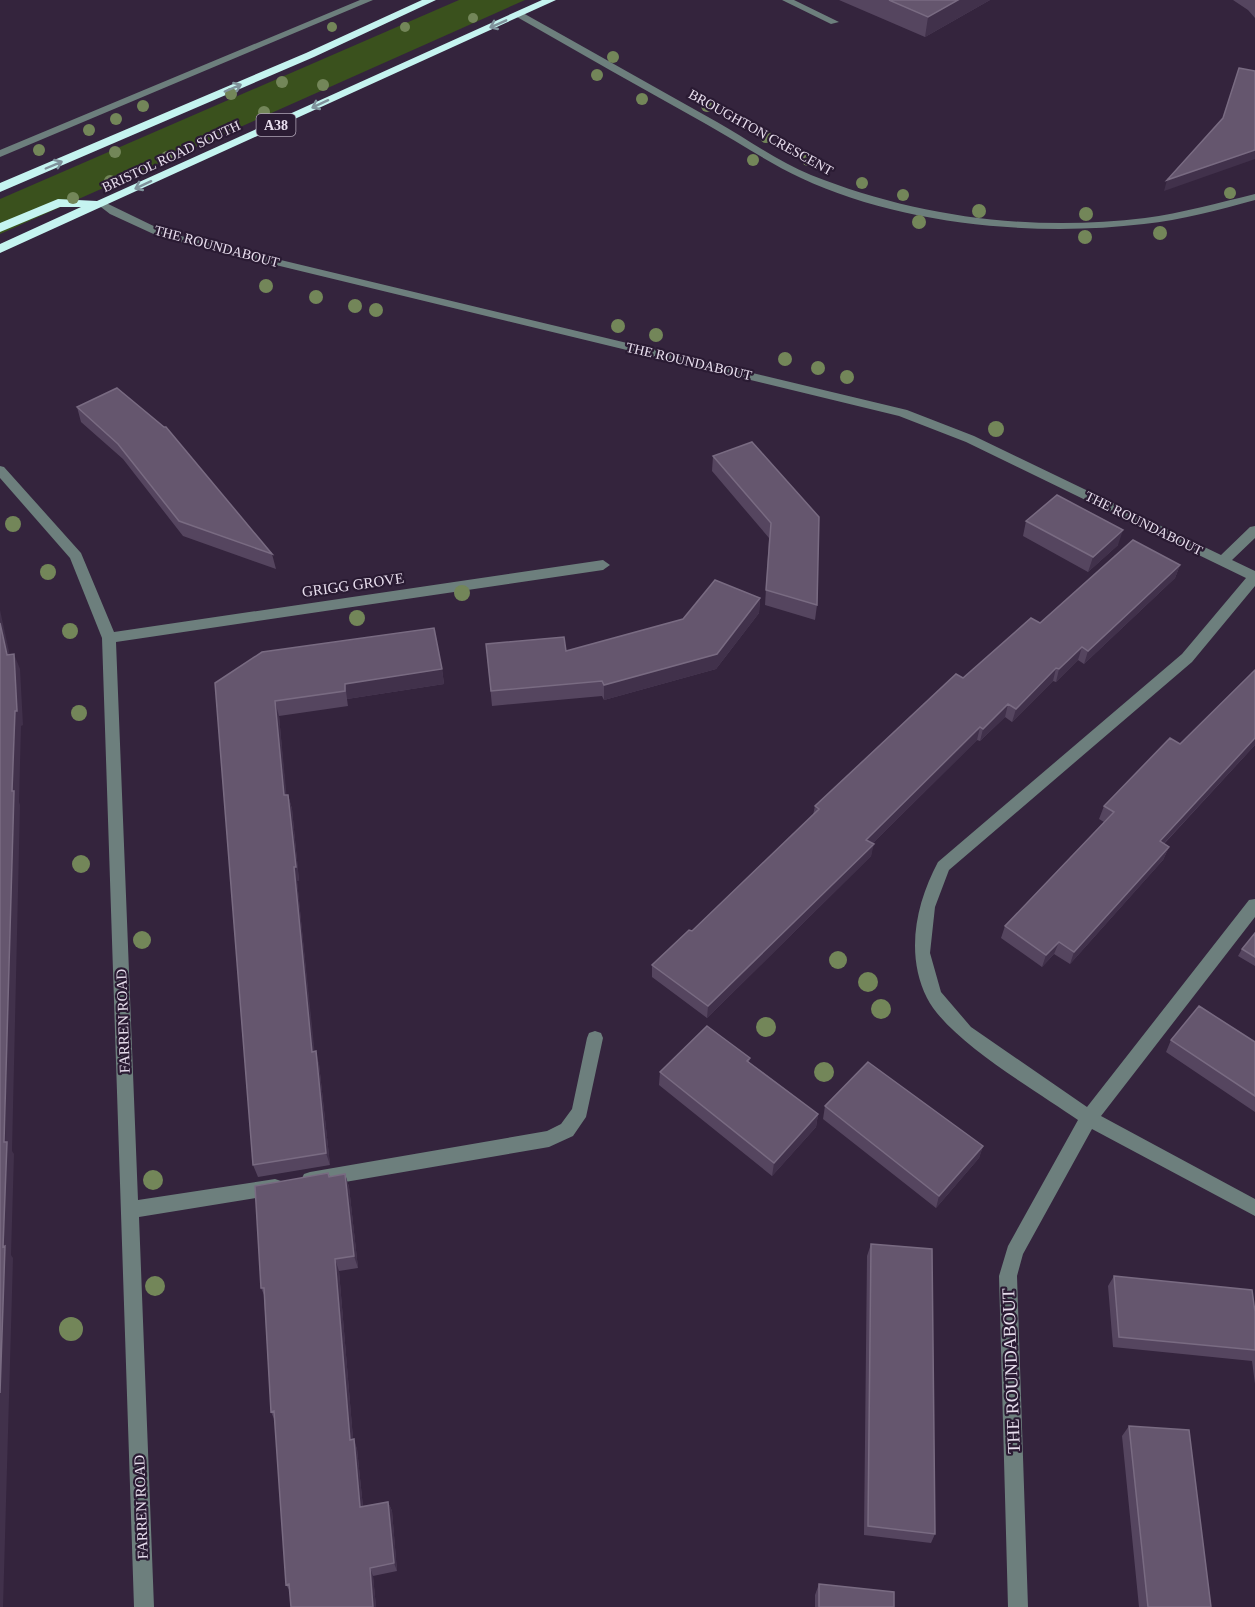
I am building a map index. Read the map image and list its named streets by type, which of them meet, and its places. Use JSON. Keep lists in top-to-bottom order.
{
  "streets": {
    "highway": ["A38", "BRISTOL ROAD SOUTH"],
    "street": [
      "BROUGHTON CRESCENT",
      "THE ROUNDABOUT",
      "GRIGG GROVE",
      "FARREN ROAD"
    ]
  },
  "crossings": [
    ["BROUGHTON CRESCENT", "BRISTOL ROAD SOUTH"],
    ["BRISTOL ROAD SOUTH", "THE ROUNDABOUT"],
    ["GRIGG GROVE", "FARREN ROAD"]
  ]
}
